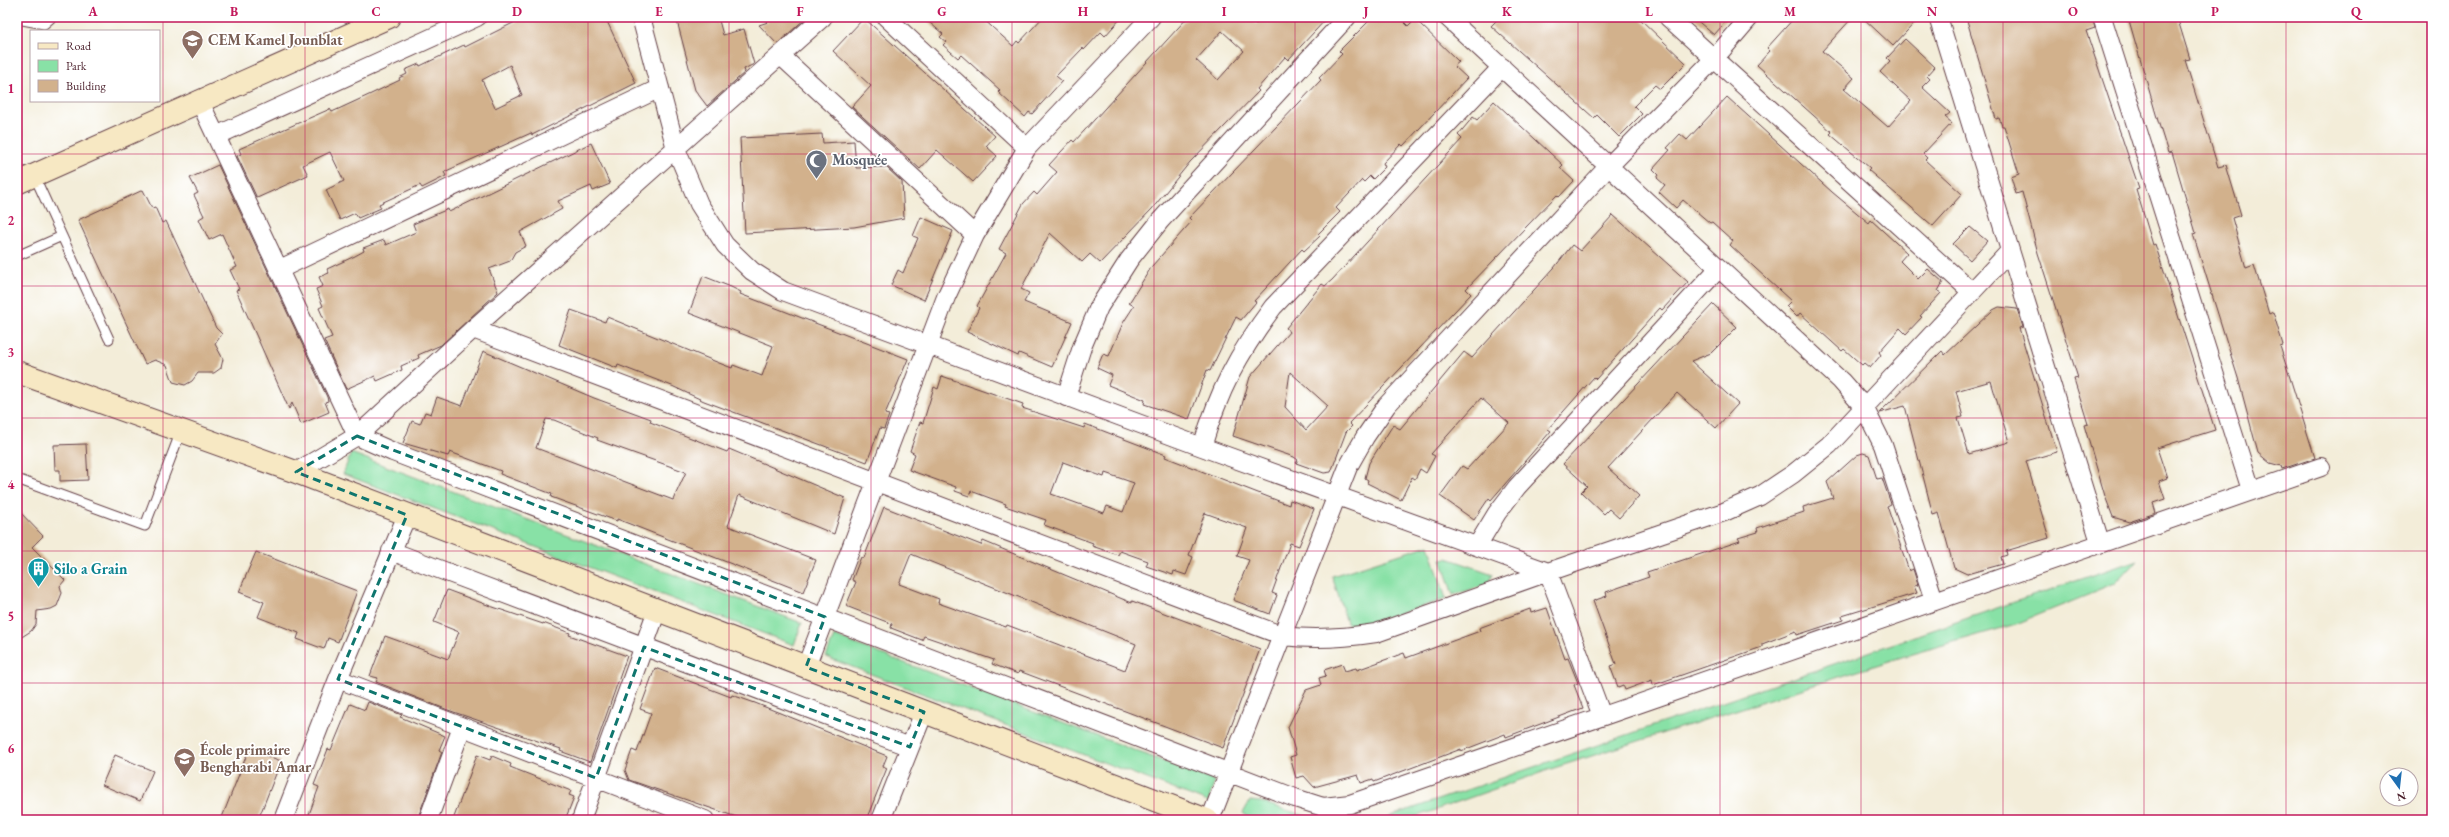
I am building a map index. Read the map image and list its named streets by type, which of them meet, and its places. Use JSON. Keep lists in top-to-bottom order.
{
  "places": {
    "school or university": ["CEM Kamel Jounblat", "École primaire Bengharabi Amar"],
    "mosque": ["Mosquée"],
    "building": ["Silo a Grain"]
  },
  "legend": ["Road", "Park", "Building"],
  "north": "bottom",
  "grid": {
    "columns": [
      "A",
      "B",
      "C",
      "D",
      "E",
      "F",
      "G",
      "H",
      "I",
      "J",
      "K",
      "L",
      "M",
      "N",
      "O",
      "P",
      "Q"
    ],
    "rows": [
      "1",
      "2",
      "3",
      "4",
      "5",
      "6"
    ]
  }
}
